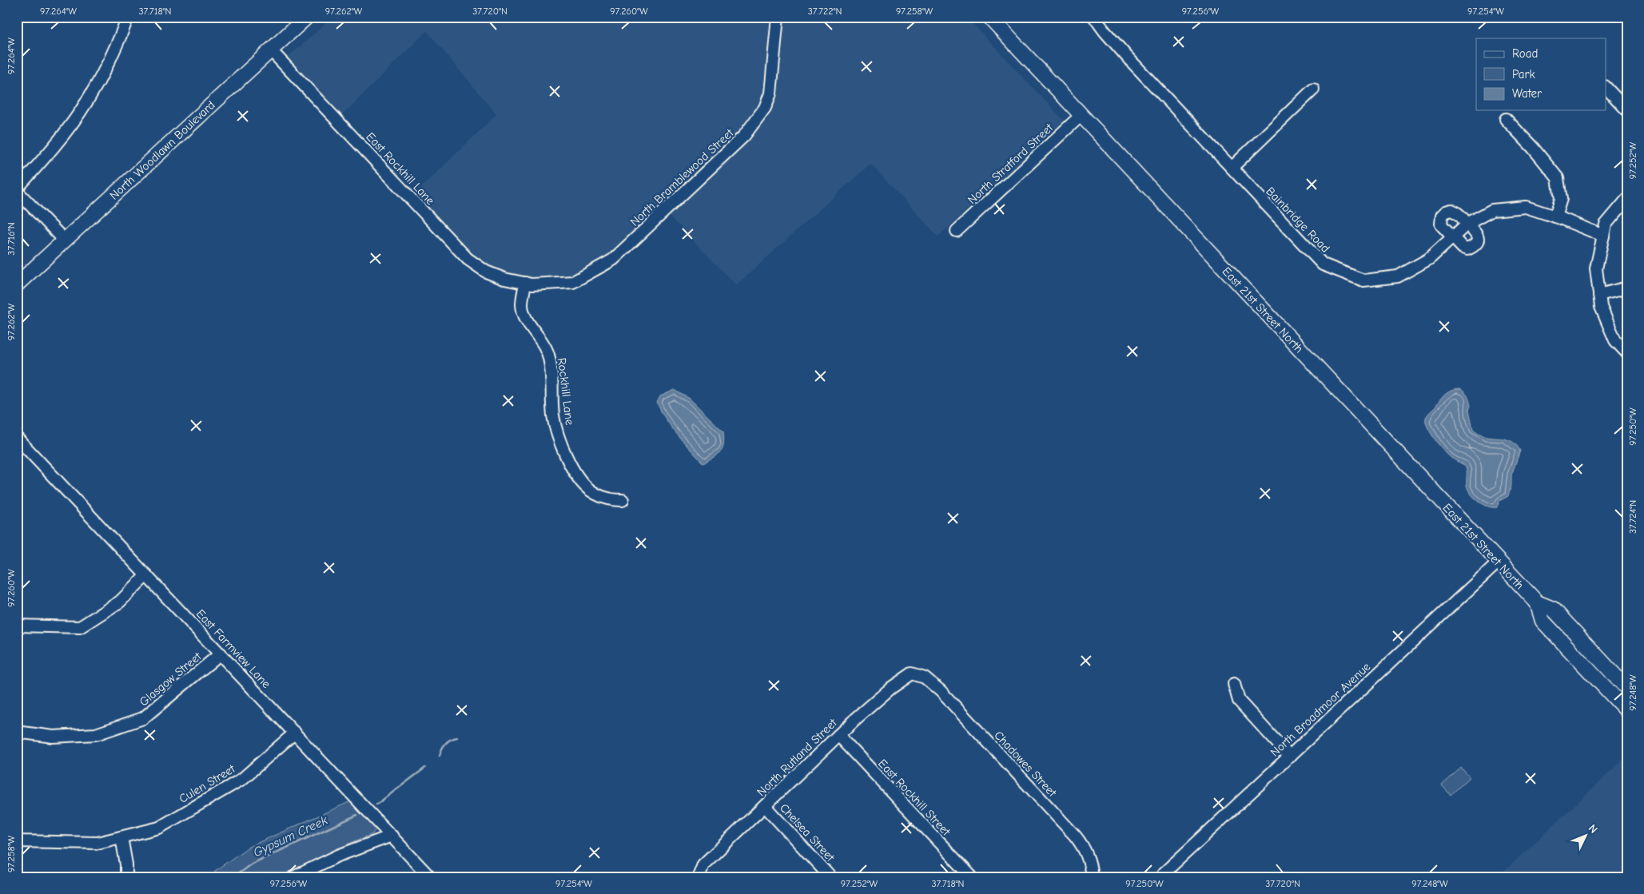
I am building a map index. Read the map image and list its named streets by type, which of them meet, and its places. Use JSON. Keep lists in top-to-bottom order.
{
  "streets": {
    "main road": ["North Woodlawn Boulevard", "East 21st Street North"],
    "street": [
      "North Stratford Street",
      "East Rockhill Lane",
      "North Bramblewood Street",
      "Bainbridge Road",
      "Rockhill Lane",
      "East Farmview Lane",
      "Glasgow Street",
      "North Broadmoor Avenue",
      "North Rutland Street",
      "Chadowes Street",
      "Culen Street",
      "East Rockhill Street",
      "Chelsea Street"
    ]
  },
  "crossings": [
    ["North Woodlawn Boulevard", "East Rockhill Lane"],
    ["North Stratford Street", "East 21st Street North"],
    ["East Rockhill Lane", "North Bramblewood Street"],
    ["East Rockhill Lane", "Rockhill Lane"],
    ["North Bramblewood Street", "Rockhill Lane"],
    ["East 21st Street North", "North Broadmoor Avenue"],
    ["East Farmview Lane", "Glasgow Street"],
    ["East Farmview Lane", "Culen Street"],
    ["North Rutland Street", "Chadowes Street"],
    ["North Rutland Street", "East Rockhill Street"],
    ["North Rutland Street", "Chelsea Street"]
  ],
  "water": ["Gypsum Creek"],
  "legend": ["Road", "Park", "Water"],
  "north": "top right",
  "coordinates": [
    "97.264°W",
    "37.718°N",
    "97.262°W",
    "37.720°N",
    "97.260°W",
    "37.722°N",
    "97.258°W",
    "97.256°W",
    "97.254°W",
    "97.252°W",
    "37.716°N",
    "97.250°W",
    "37.724°N",
    "97.248°W"
  ]
}
